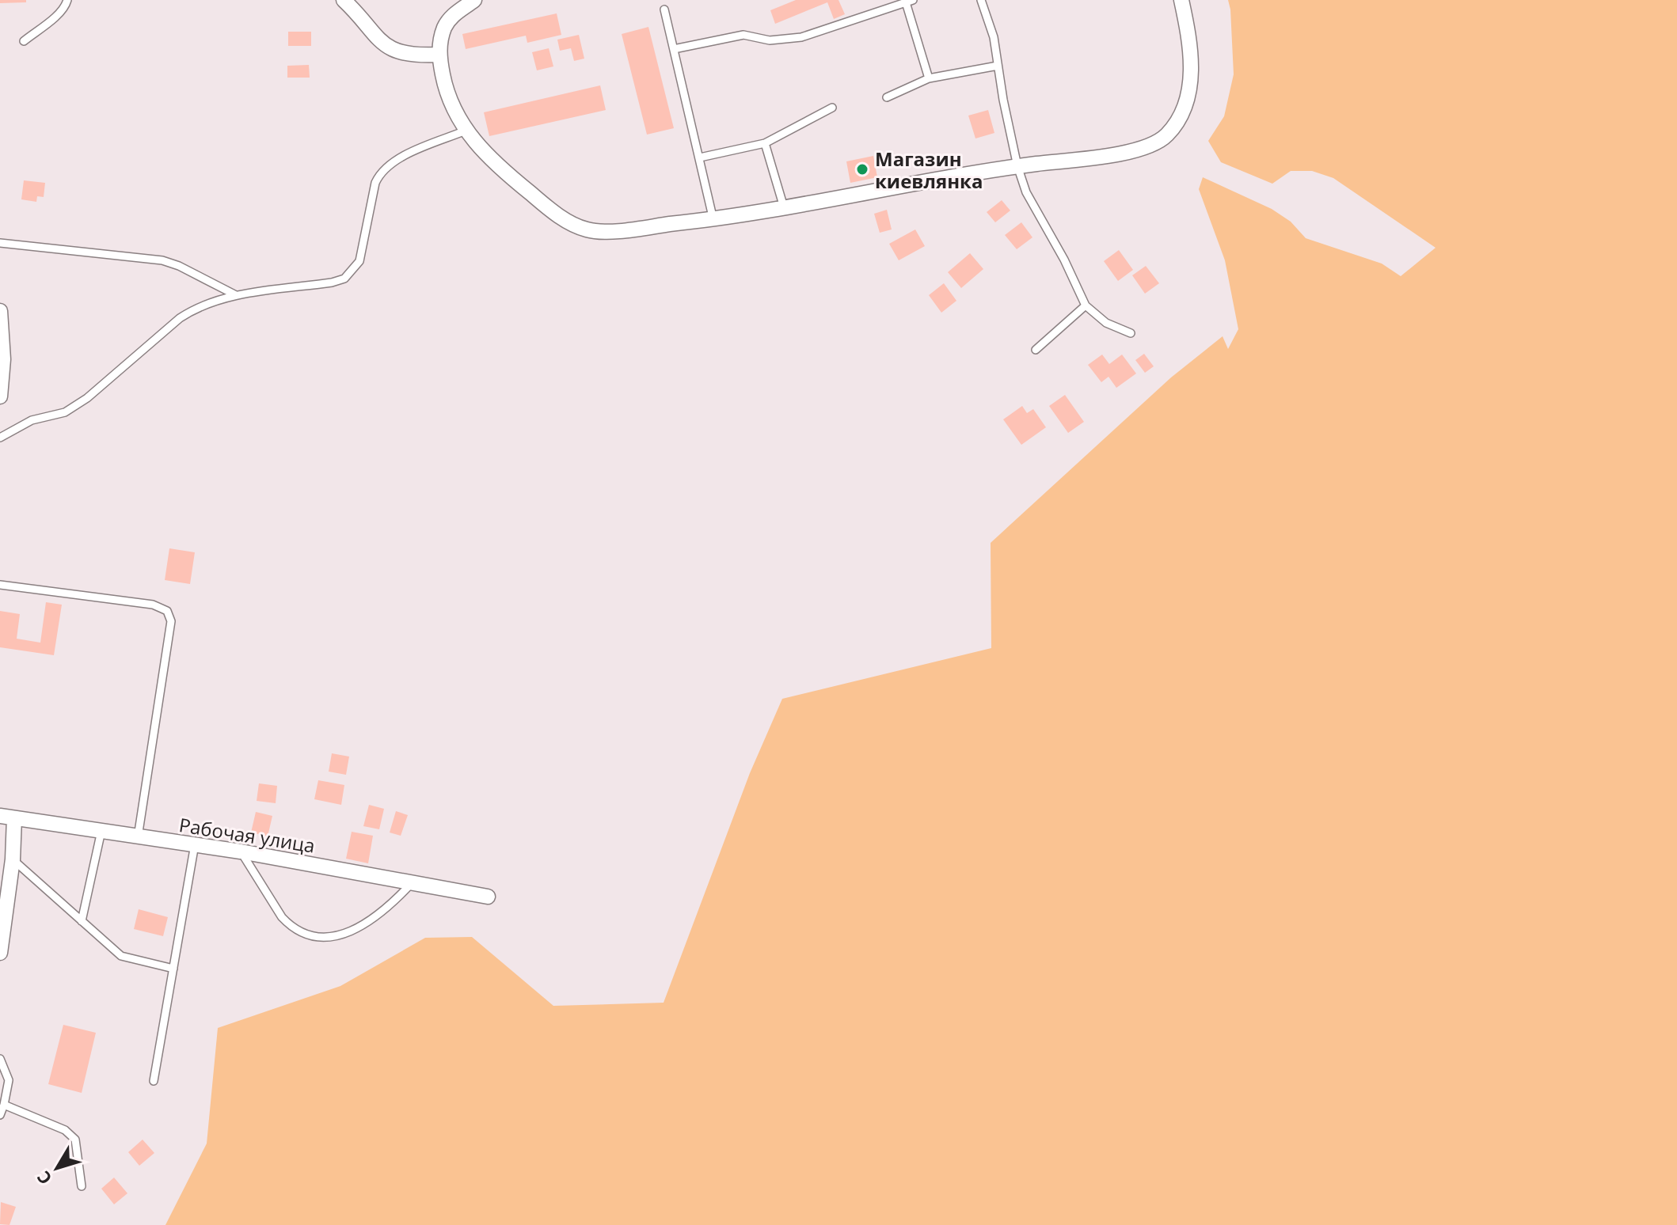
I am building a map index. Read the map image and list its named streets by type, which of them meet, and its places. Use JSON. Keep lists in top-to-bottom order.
{
  "streets": {
    "street": ["Рабочая улица"]
  },
  "places": ["Магазин киевлянка"],
  "north": "bottom left"
}
